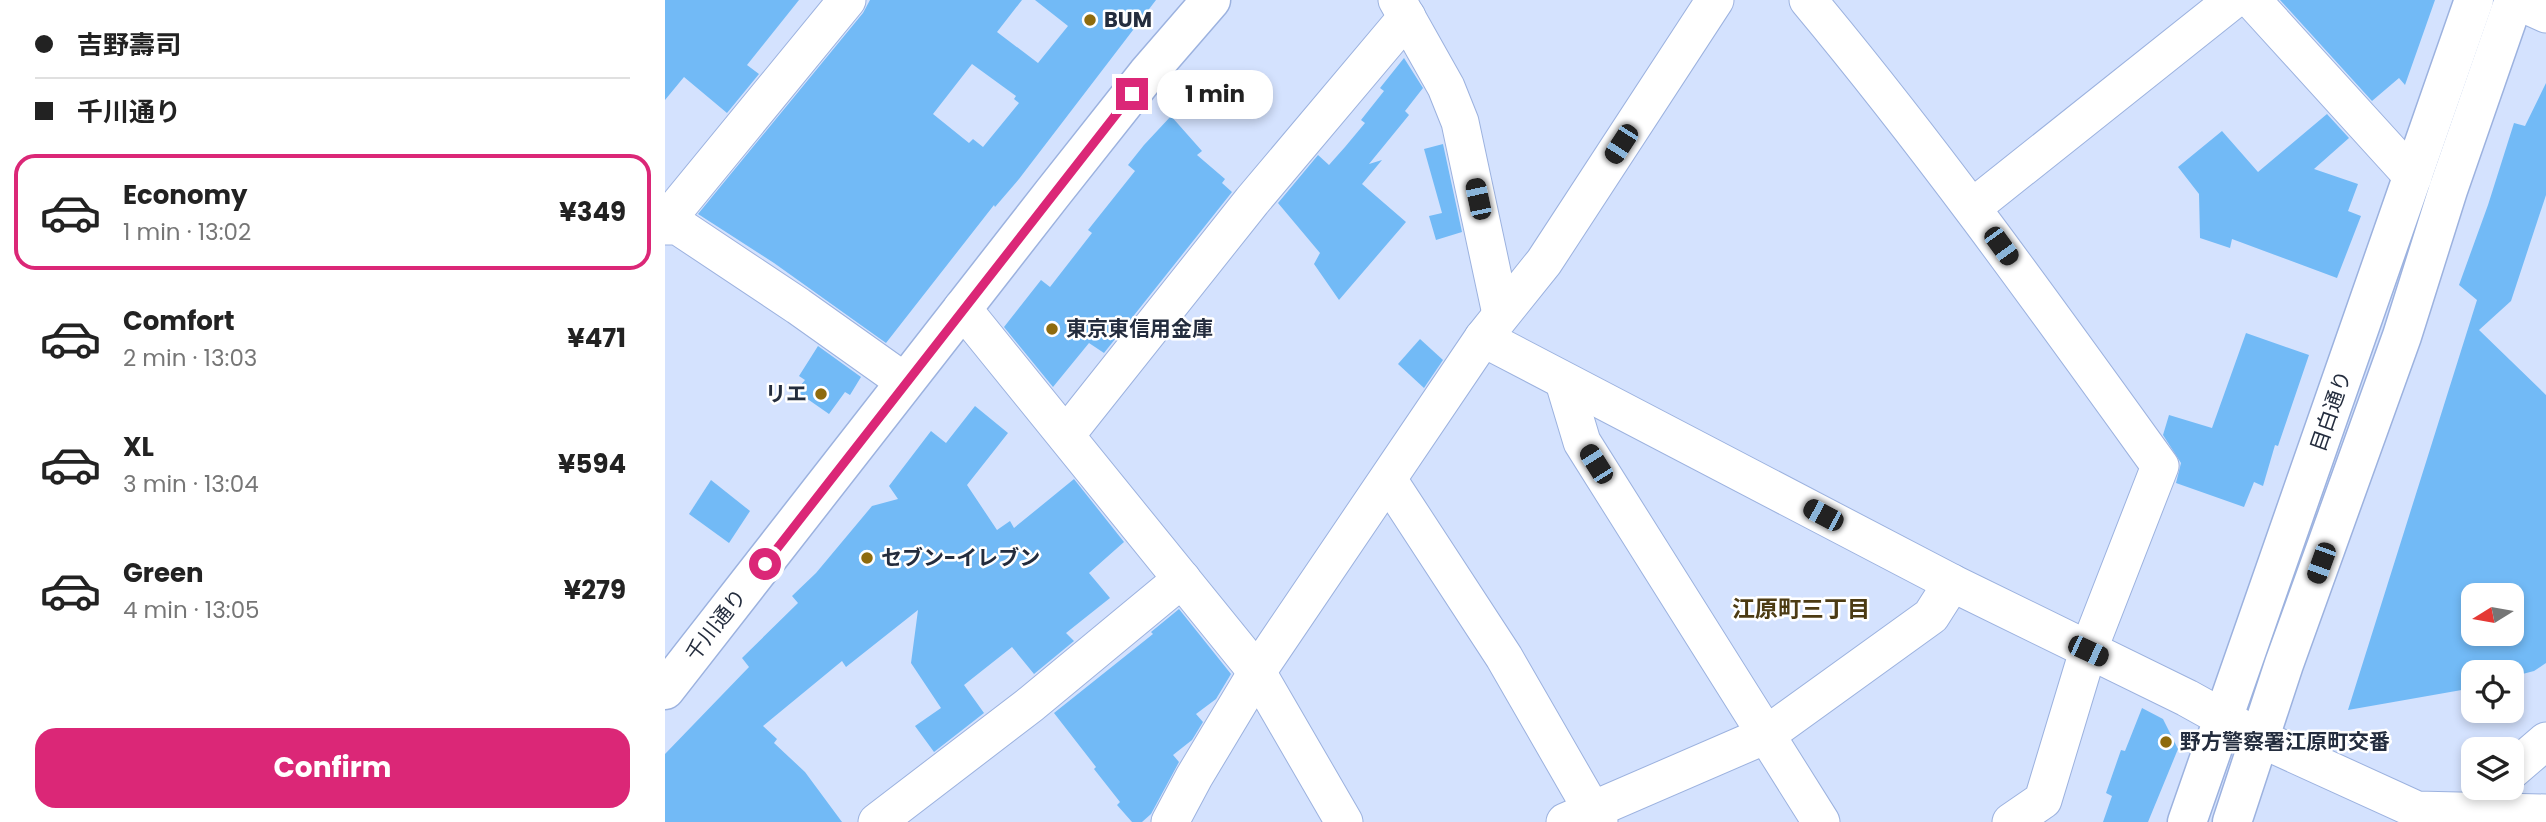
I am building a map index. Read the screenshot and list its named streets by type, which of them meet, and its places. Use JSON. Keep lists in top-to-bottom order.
{
  "streets": {
    "main road": ["目白通り", "千川通り"]
  },
  "districts": ["江原町三丁目"],
  "places": [
    "BUM",
    "東京東信用金庫",
    "リエ",
    "セブン-イレブン",
    "野方警察署江原町交番"
  ],
  "north": "left",
  "page": {
    "banner": ["吉野壽司", "千川通り"],
    "bubble": "1 min",
    "list": [
      {
        "name": "Economy",
        "note": "1 min · 13:02",
        "value": "¥349"
      },
      {
        "name": "Comfort",
        "note": "2 min · 13:03",
        "value": "¥471"
      },
      {
        "name": "XL",
        "note": "3 min · 13:04",
        "value": "¥594"
      },
      {
        "name": "Green",
        "note": "4 min · 13:05",
        "value": "¥279"
      }
    ],
    "buttons": "Confirm"
  }
}
